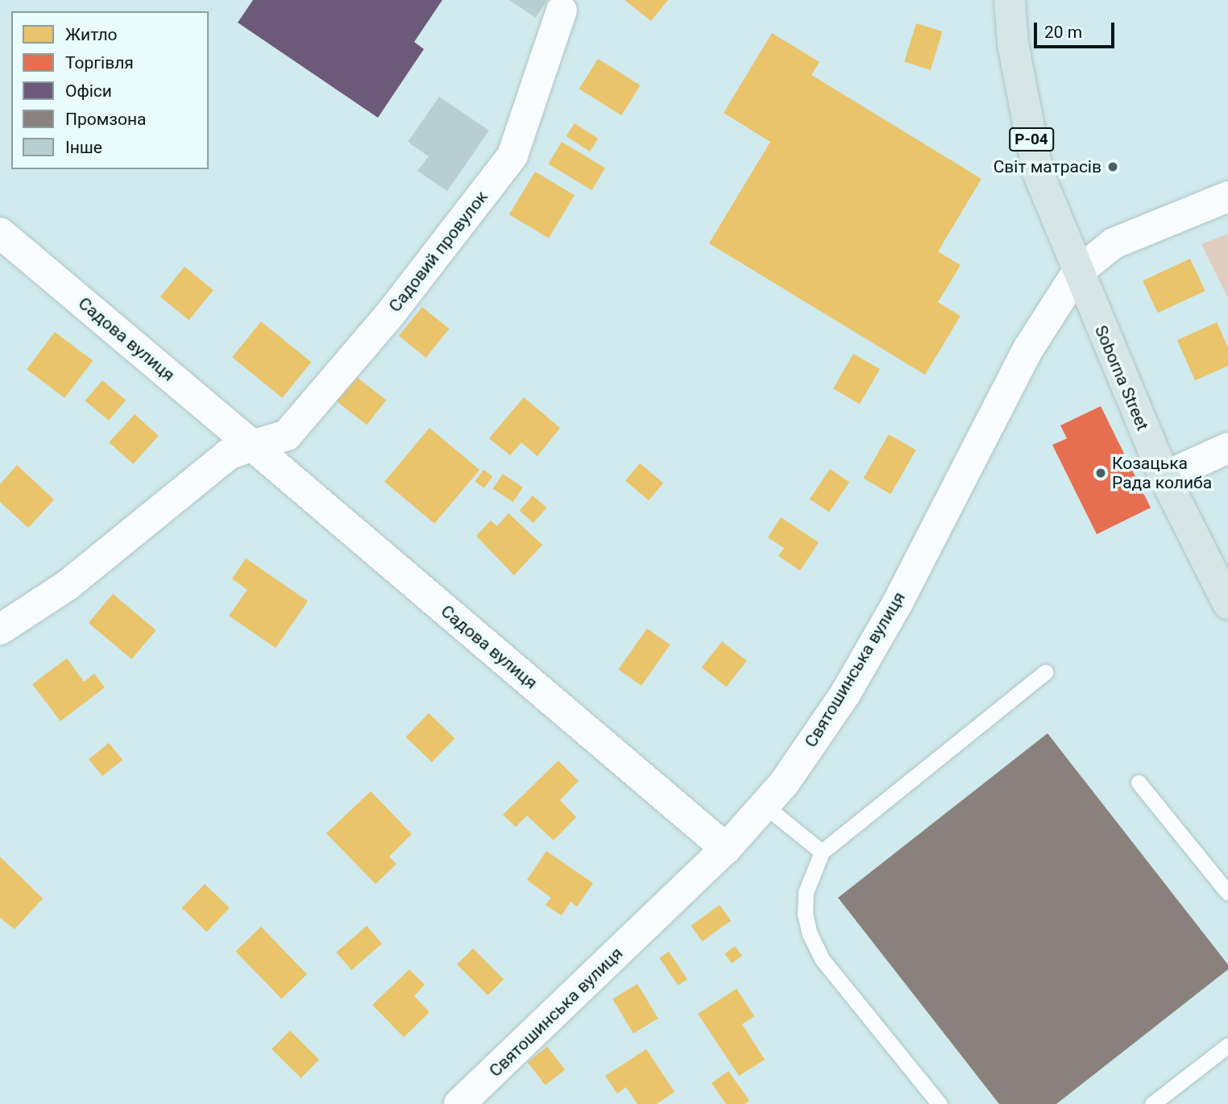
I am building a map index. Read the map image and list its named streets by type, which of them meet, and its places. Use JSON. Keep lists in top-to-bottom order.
{
  "streets": {
    "main road": ["Р-04", "Soborna Street"],
    "street": ["Садовий провулок", "Садова вулиця", "Святошинська вулиця"]
  },
  "crossings": [
    ["Р-04", "Soborna Street"],
    ["Р-04", "Святошинська вулиця"],
    ["Садовий провулок", "Садова вулиця"],
    ["Садова вулиця", "Святошинська вулиця"],
    ["Soborna Street", "Святошинська вулиця"]
  ],
  "places": ["Світ матрасів", "Козацька Рада колиба"],
  "legend": [
    "Житло",
    "Торгівля",
    "Офіси",
    "Промзона",
    "Інше"
  ],
  "scale_bar": "20 m"
}
